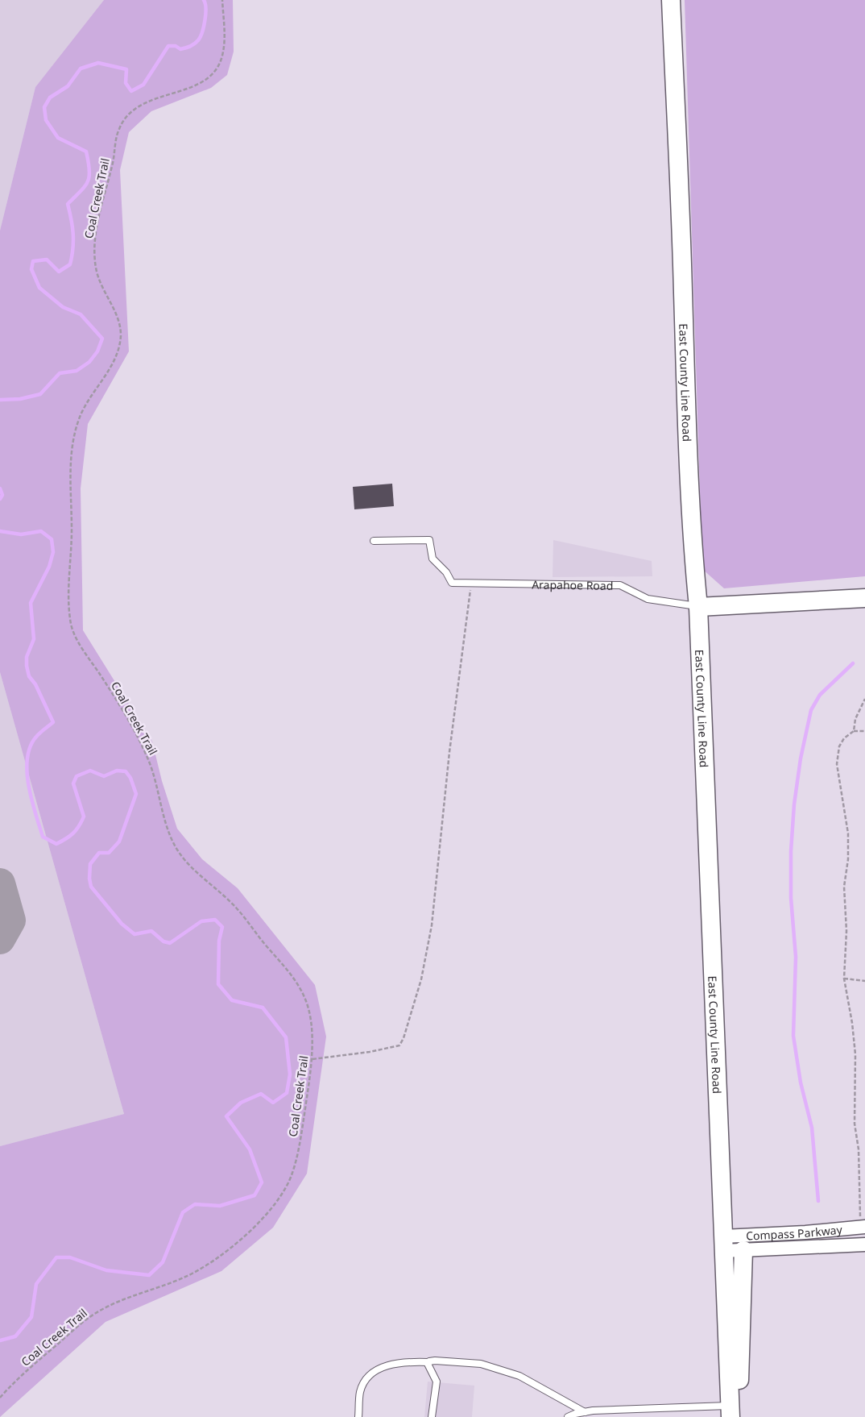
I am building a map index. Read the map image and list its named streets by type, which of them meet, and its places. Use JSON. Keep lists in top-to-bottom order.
{
  "streets": {
    "main road": ["East County Line Road", "Arapahoe Road"],
    "street": ["Compass Parkway"],
    "path": ["Coal Creek Trail"]
  },
  "crossings": [
    ["East County Line Road", "Arapahoe Road"],
    ["East County Line Road", "Compass Parkway"]
  ]
}
